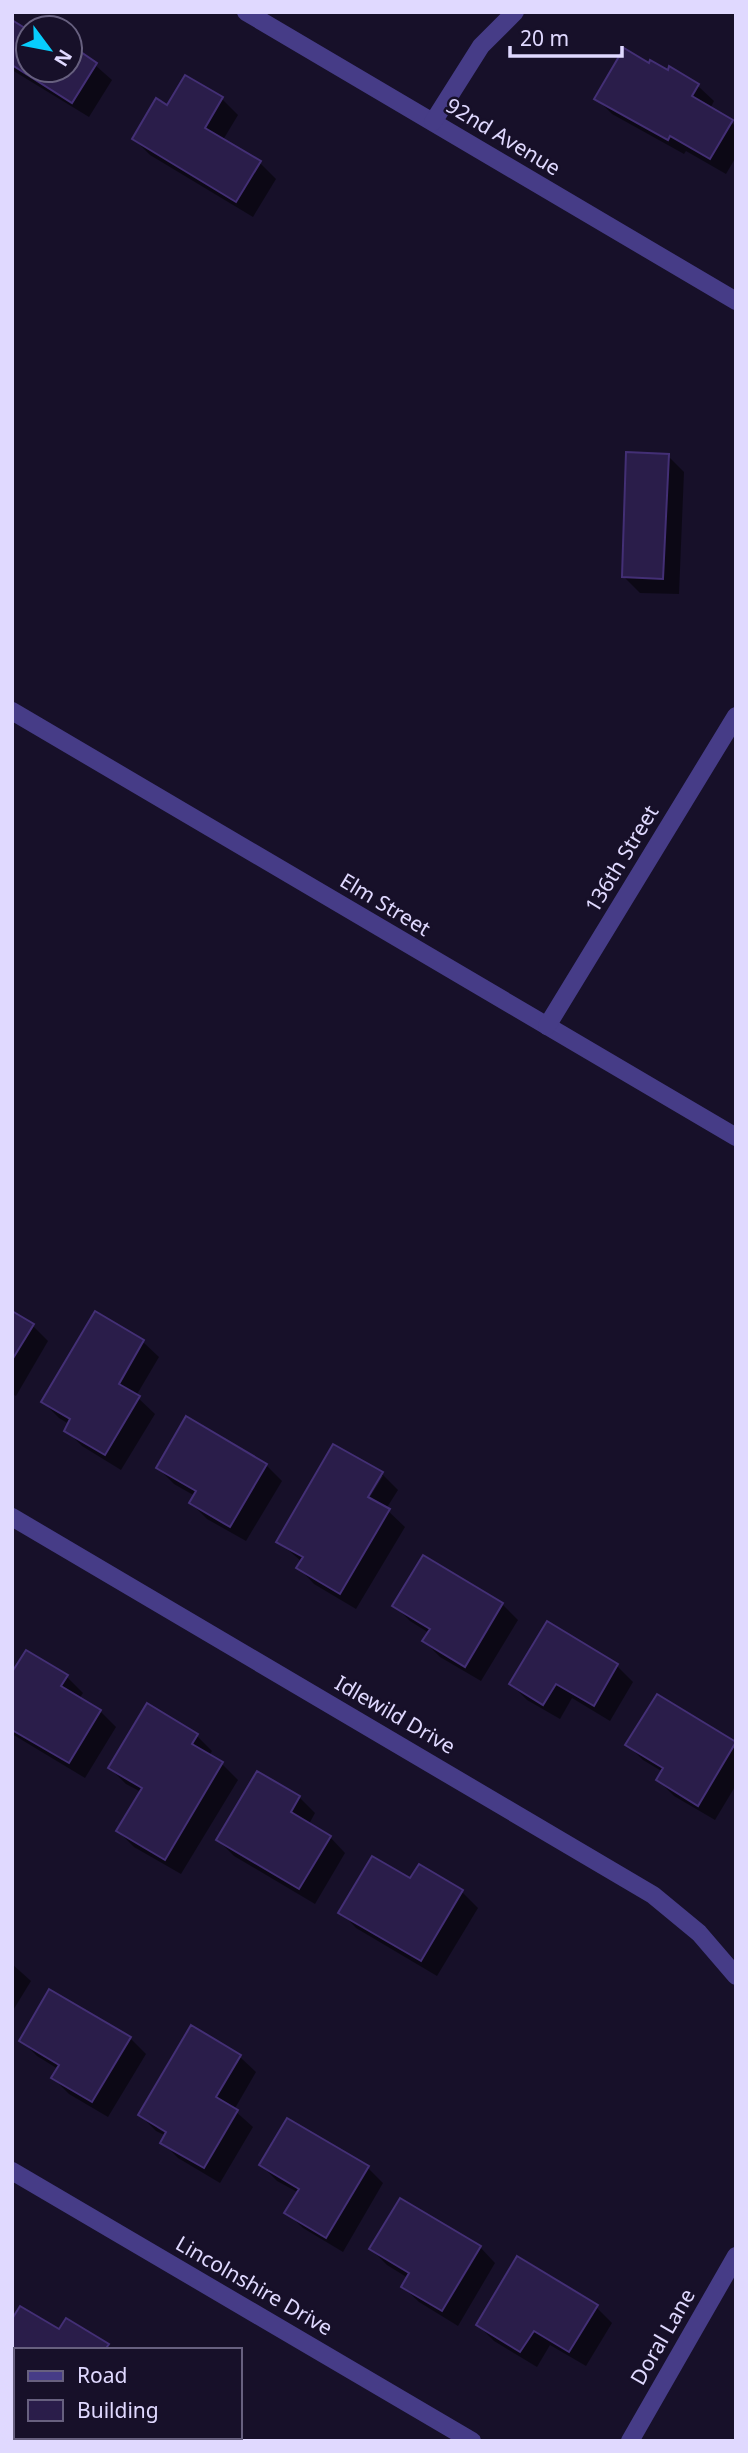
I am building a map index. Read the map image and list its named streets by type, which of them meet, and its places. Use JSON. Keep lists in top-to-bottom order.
{
  "streets": {
    "street": [
      "92nd Avenue",
      "136th Street",
      "Elm Street",
      "Idlewild Drive",
      "Lincolnshire Drive",
      "Doral Lane"
    ]
  },
  "crossings": [
    ["136th Street", "Elm Street"]
  ],
  "legend": ["Road", "Building"],
  "scale_bar": "20 m",
  "north": "bottom right"
}
